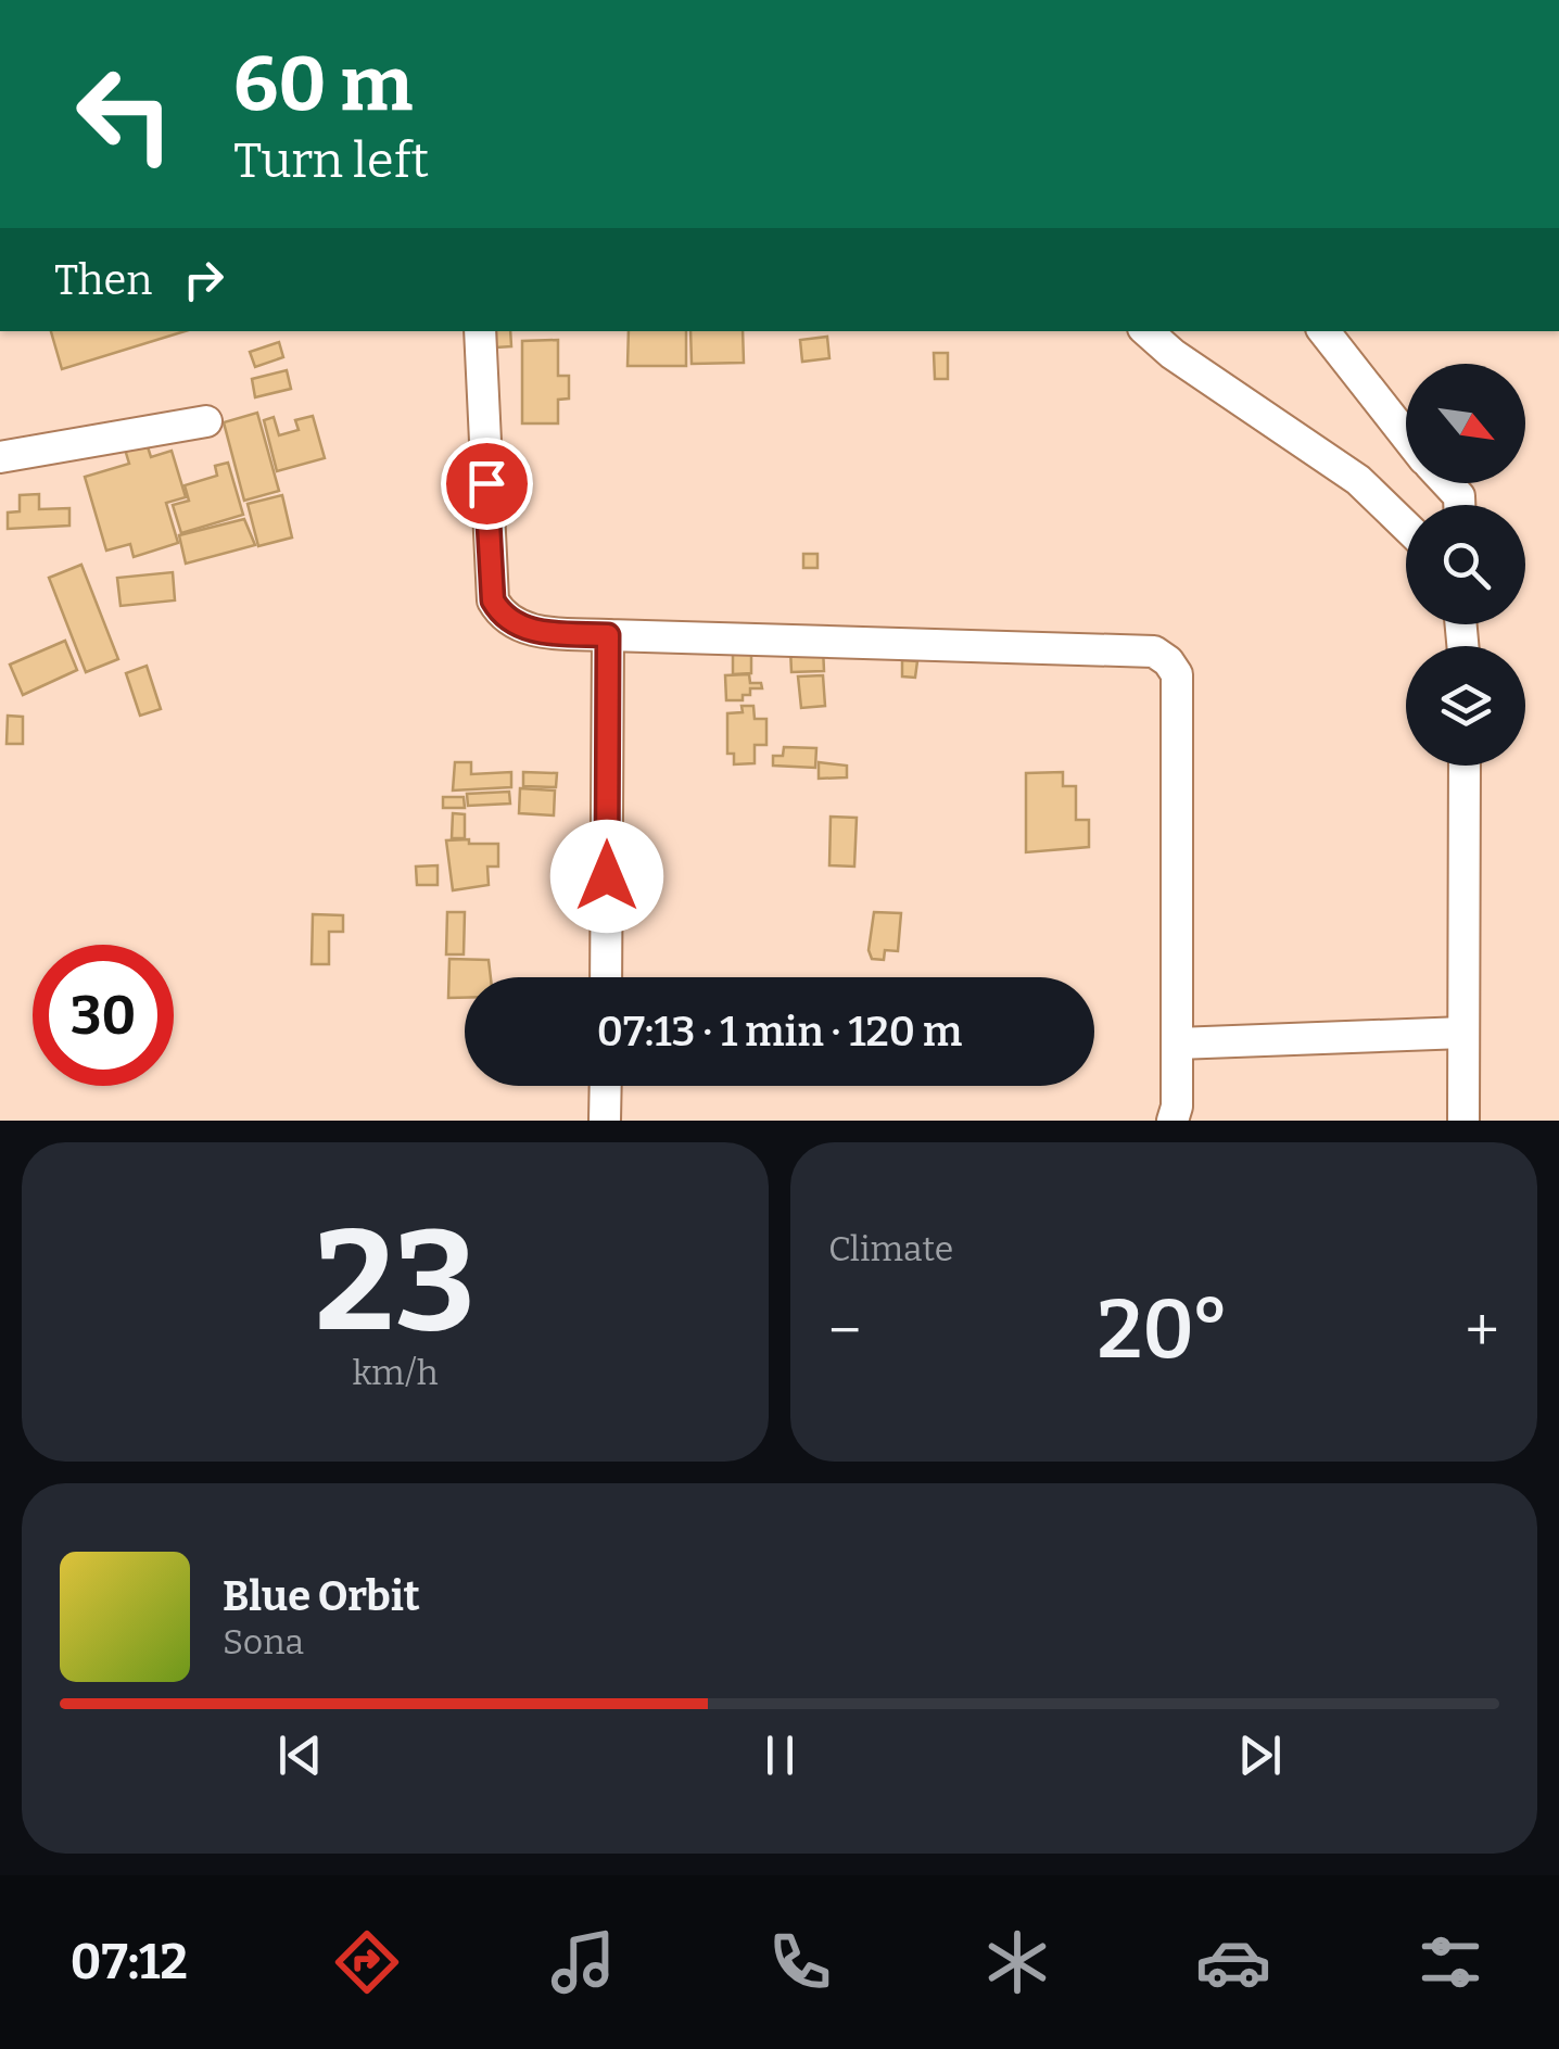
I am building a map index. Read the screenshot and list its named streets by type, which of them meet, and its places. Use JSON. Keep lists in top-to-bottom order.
{
  "north": "bottom right",
  "page": {
    "turn": ["60 m", "Turn left"],
    "then": "Then",
    "limit": "30",
    "trip": "07:13 · 1 min · 120 m",
    "tile": [
      ["23", "km/h"],
      "Climate"
    ],
    "heat": ["−", "20°", "+"],
    "song": ["Blue Orbit", "Sona"],
    "tabs": "07:12"
  }
}
